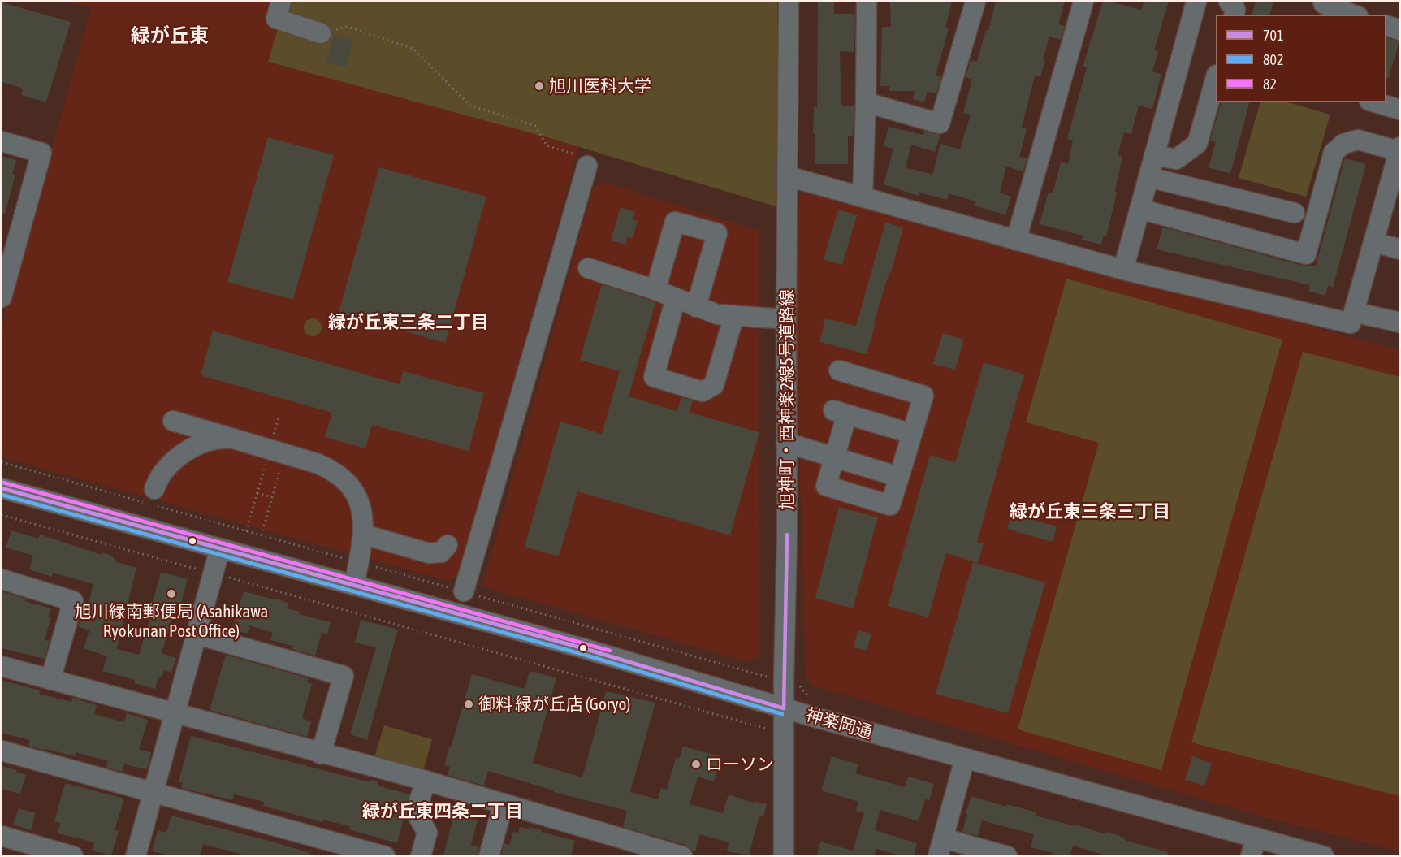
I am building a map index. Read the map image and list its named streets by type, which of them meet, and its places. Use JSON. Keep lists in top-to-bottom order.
{
  "streets": {
    "street": ["旭神町・西神楽2線5号道路線", "神楽岡通"]
  },
  "crossings": [
    ["旭神町・西神楽2線5号道路線", "神楽岡通"]
  ],
  "districts": [
    "緑が丘東",
    "緑が丘東三条二丁目",
    "緑が丘東三条三丁目",
    "緑が丘東四条二丁目"
  ],
  "places": [
    "旭川医科大学",
    "旭川緑南郵便局 (Asahikawa Ryokunan Post Office)",
    "御料 緑が丘店 (Goryo)",
    "ローソン"
  ],
  "lines": ["transit line 82", "transit line 701", "transit line 802"],
  "legend": ["701", "802", "82"]
}
